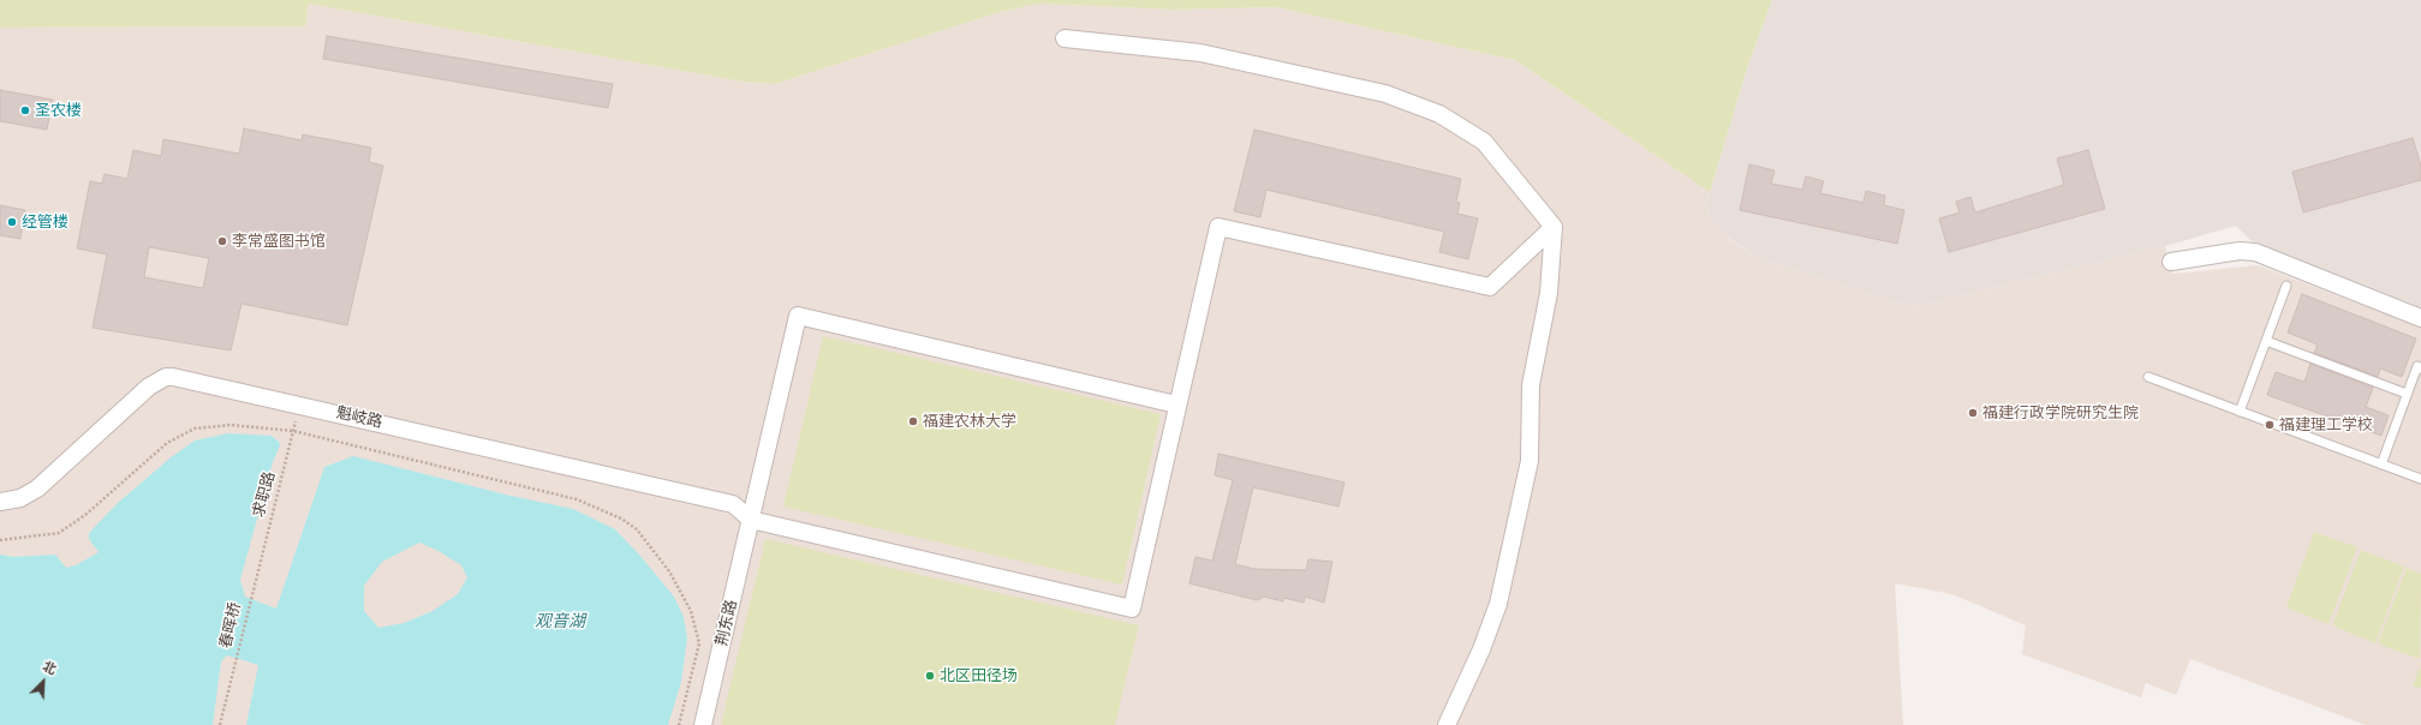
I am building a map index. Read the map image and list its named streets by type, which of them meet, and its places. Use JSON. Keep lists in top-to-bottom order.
{
  "streets": {
    "street": ["魁岐路", "荆东路"],
    "path": ["求职路", "春晖桥"]
  },
  "crossings": [
    ["魁岐路", "求职路"],
    ["魁岐路", "荆东路"],
    ["求职路", "春晖桥"]
  ],
  "water": ["观音湖"],
  "places": [
    "圣农楼",
    "经管楼",
    "李常盛图书馆",
    "福建行政学院研究生院",
    "福建农林大学",
    "福建理工学校",
    "北区田径场"
  ],
  "north": "top right"
}
